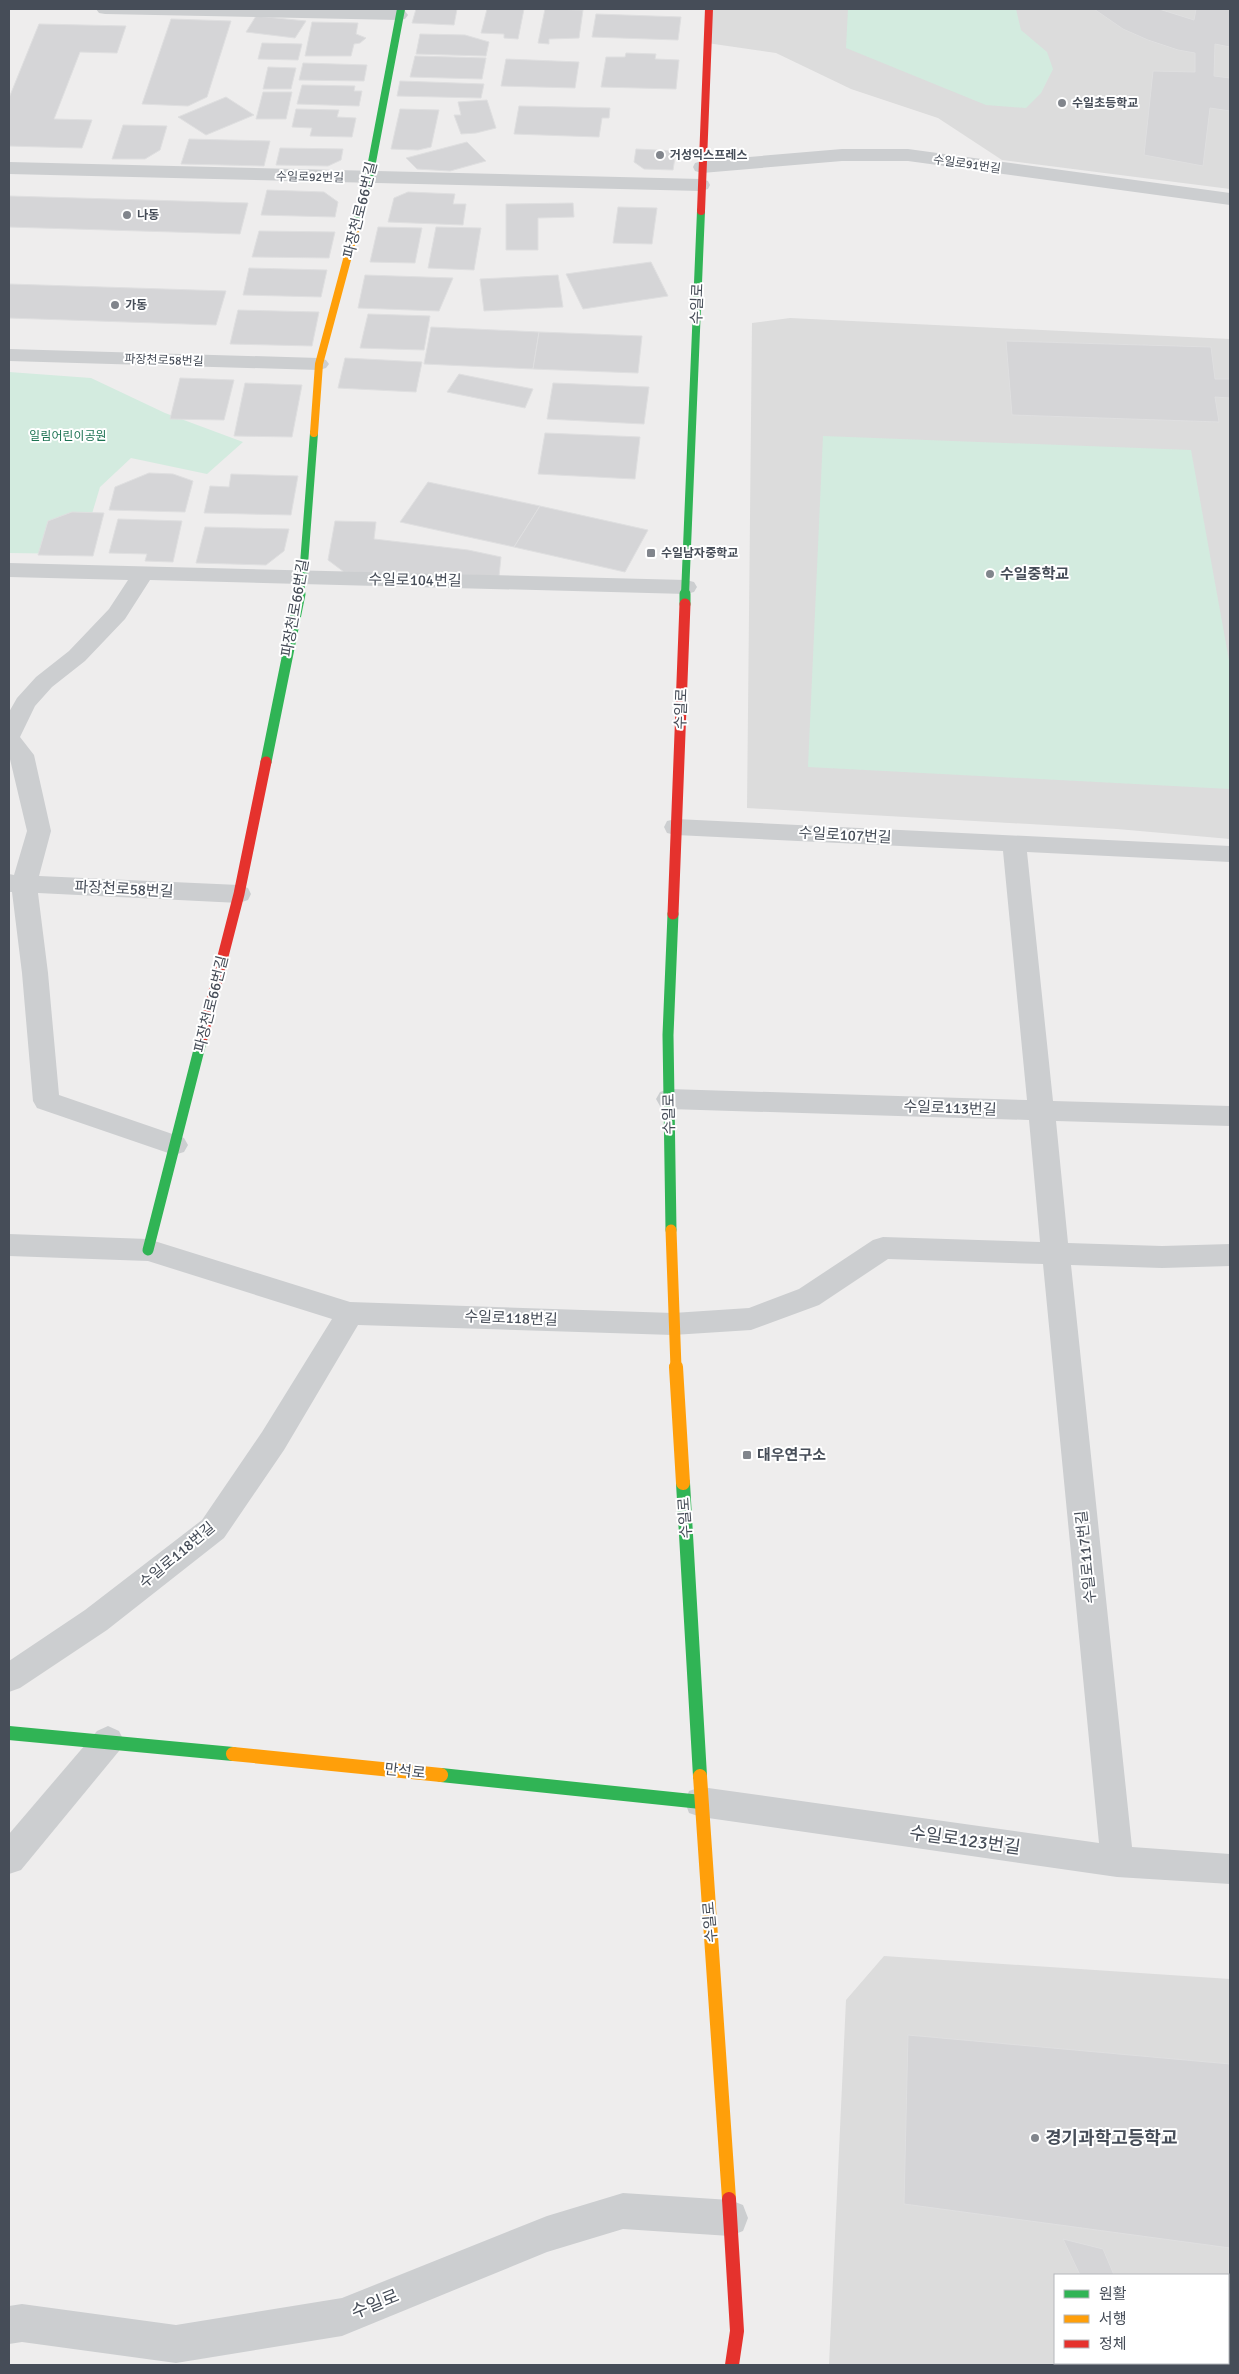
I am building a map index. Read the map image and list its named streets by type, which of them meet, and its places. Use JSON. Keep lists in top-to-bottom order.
{
  "streets": {
    "street": [
      "수일로91번길",
      "수일로92번길",
      "파장천로66번길",
      "수일로",
      "파장천로58번길",
      "수일로104번길",
      "수일로107번길",
      "수일로113번길",
      "수일로118번길",
      "수일로117번길",
      "만석로",
      "수일로123번길"
    ]
  },
  "crossings": [
    ["수일로91번길", "수일로92번길"],
    ["수일로91번길", "수일로"],
    ["수일로92번길", "파장천로66번길"],
    ["수일로92번길", "수일로"],
    ["파장천로66번길", "파장천로58번길"],
    ["파장천로66번길", "수일로104번길"],
    ["파장천로66번길", "수일로118번길"],
    ["수일로", "수일로104번길"],
    ["수일로", "수일로107번길"],
    ["수일로", "수일로113번길"],
    ["수일로", "수일로118번길"],
    ["수일로", "만석로"],
    ["수일로", "수일로123번길"],
    ["수일로113번길", "수일로117번길"],
    ["수일로117번길", "수일로123번길"],
    ["만석로", "수일로123번길"]
  ],
  "parks": ["일림어린이공원"],
  "places": {
    "other": [
      "수일초등학교",
      "거성익스프레스",
      "나동",
      "가동",
      "수일중학교",
      "경기과학고등학교"
    ],
    "transit": ["수일남자중학교", "대우연구소"]
  },
  "legend": ["원활", "서행", "정체"]
}
